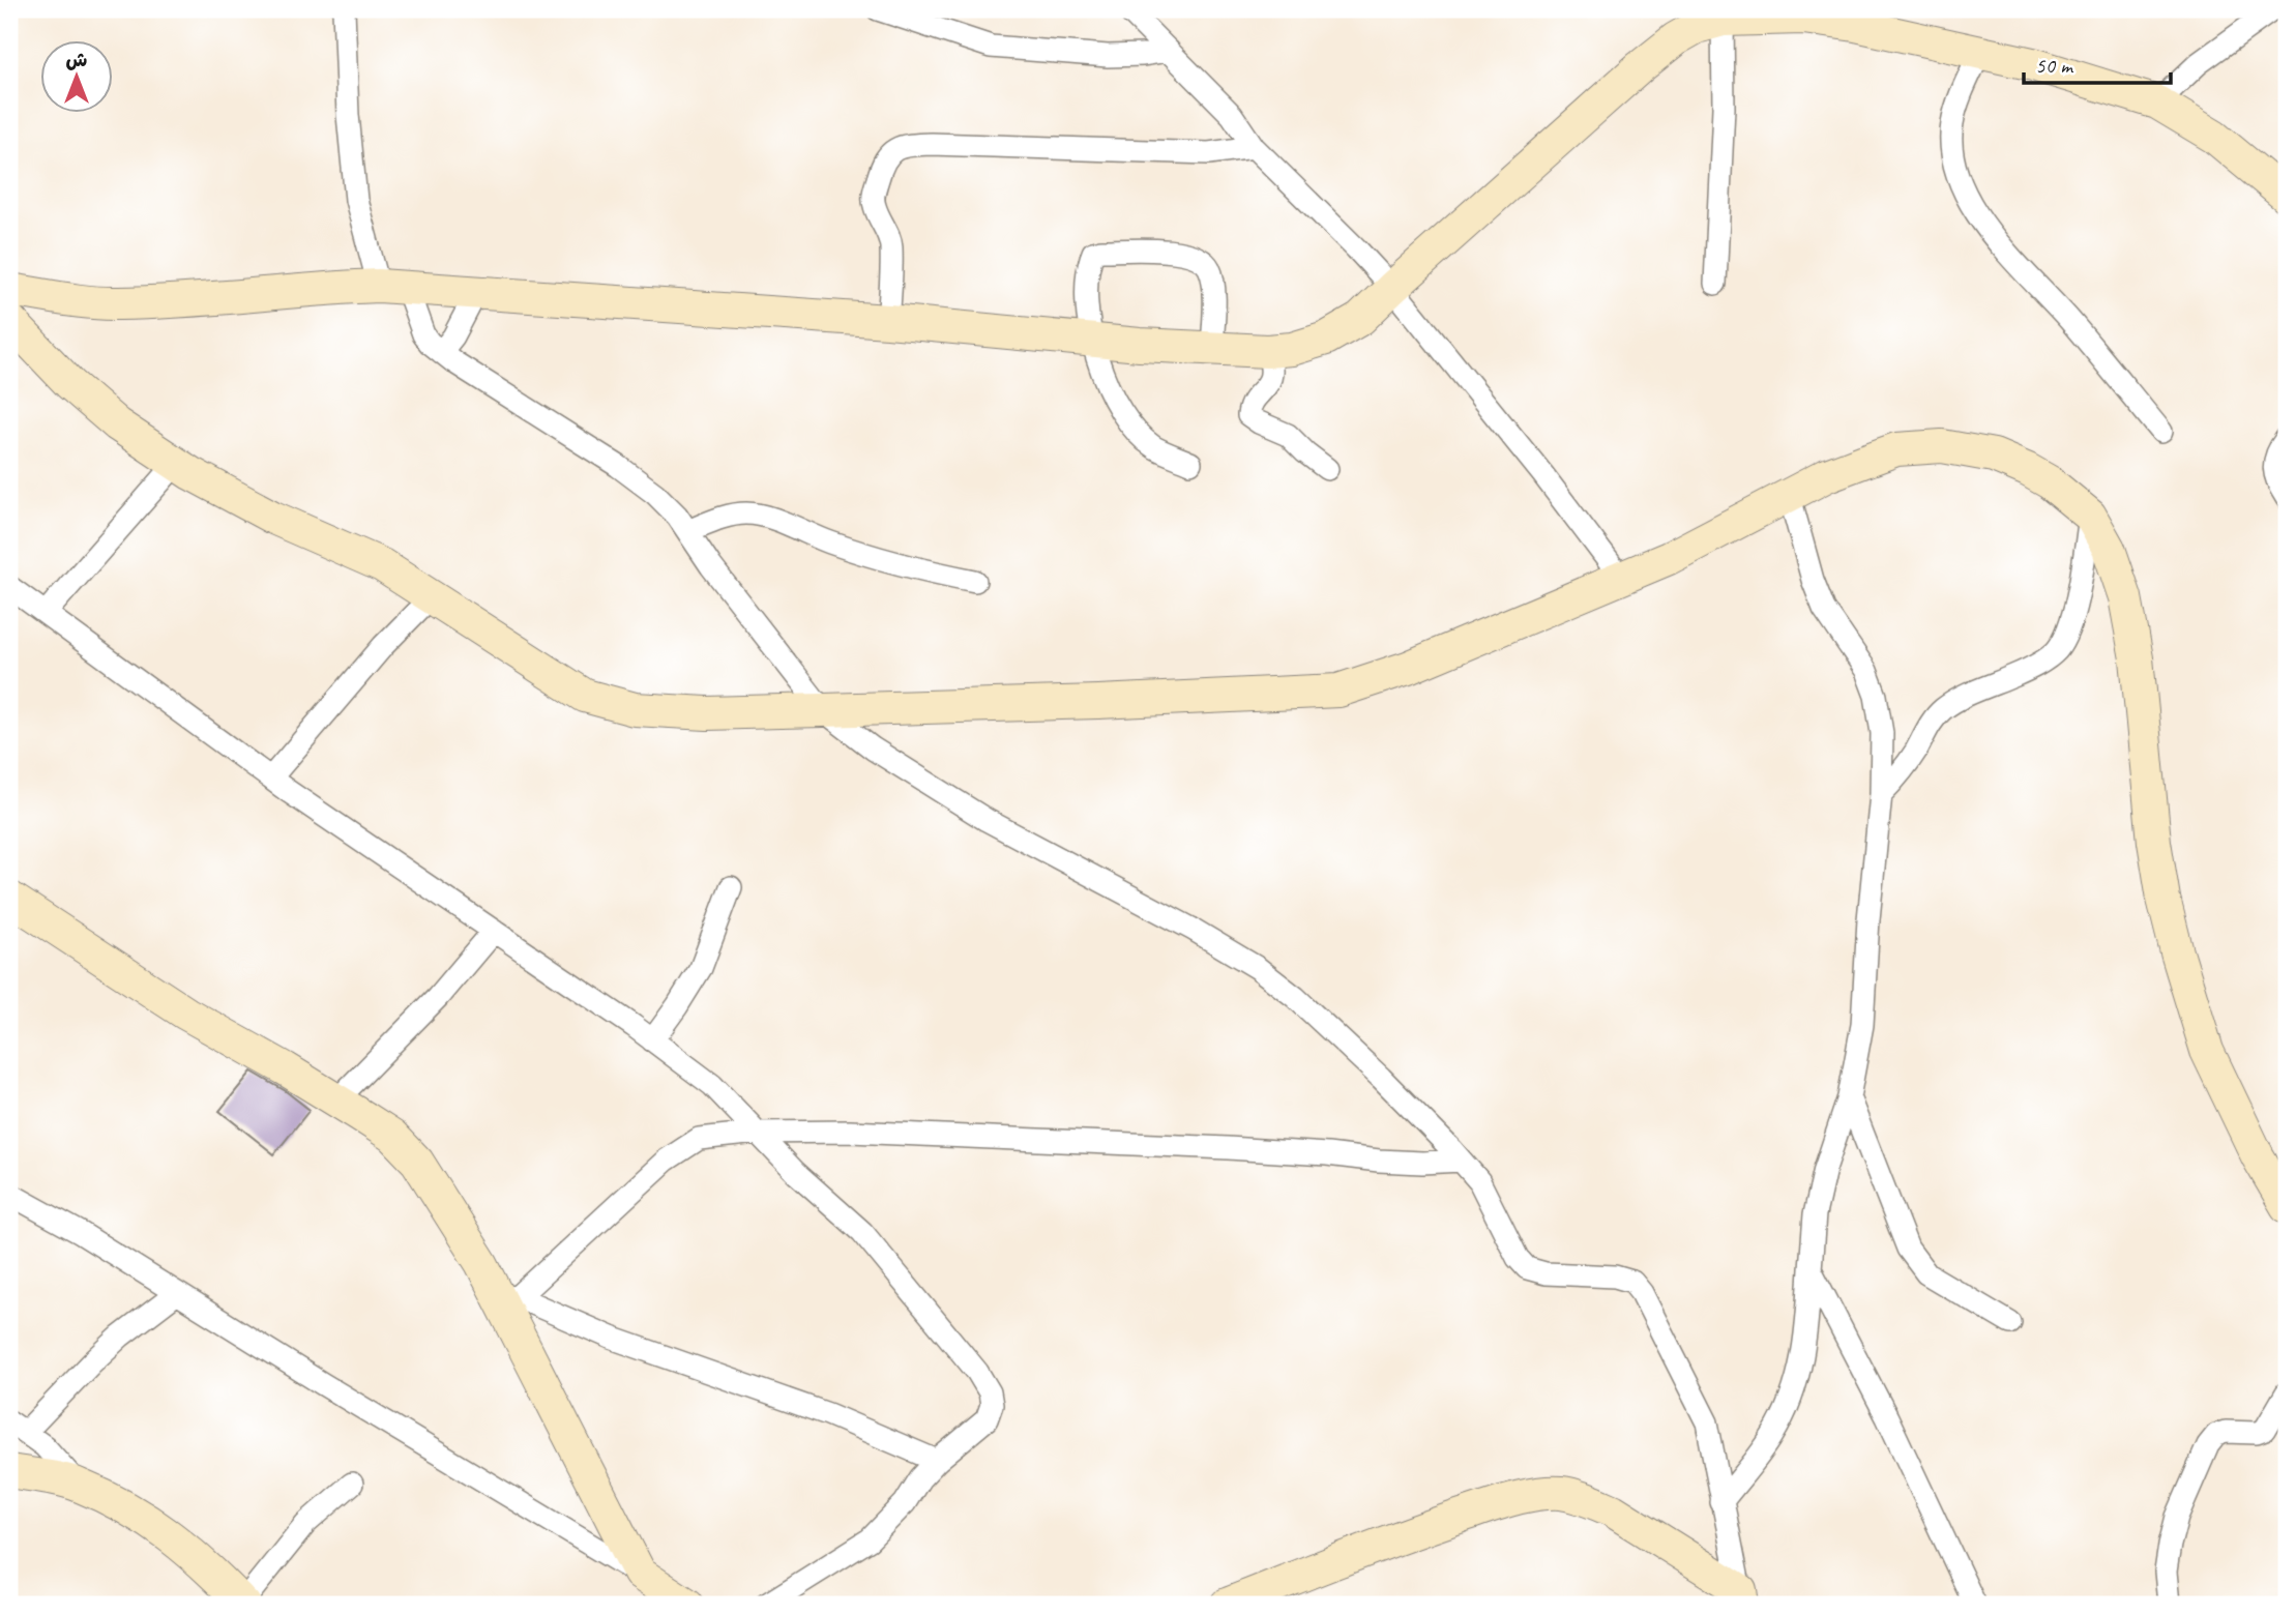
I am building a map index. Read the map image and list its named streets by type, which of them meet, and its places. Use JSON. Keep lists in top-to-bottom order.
{
  "scale_bar": "50 m",
  "north": "top"
}
